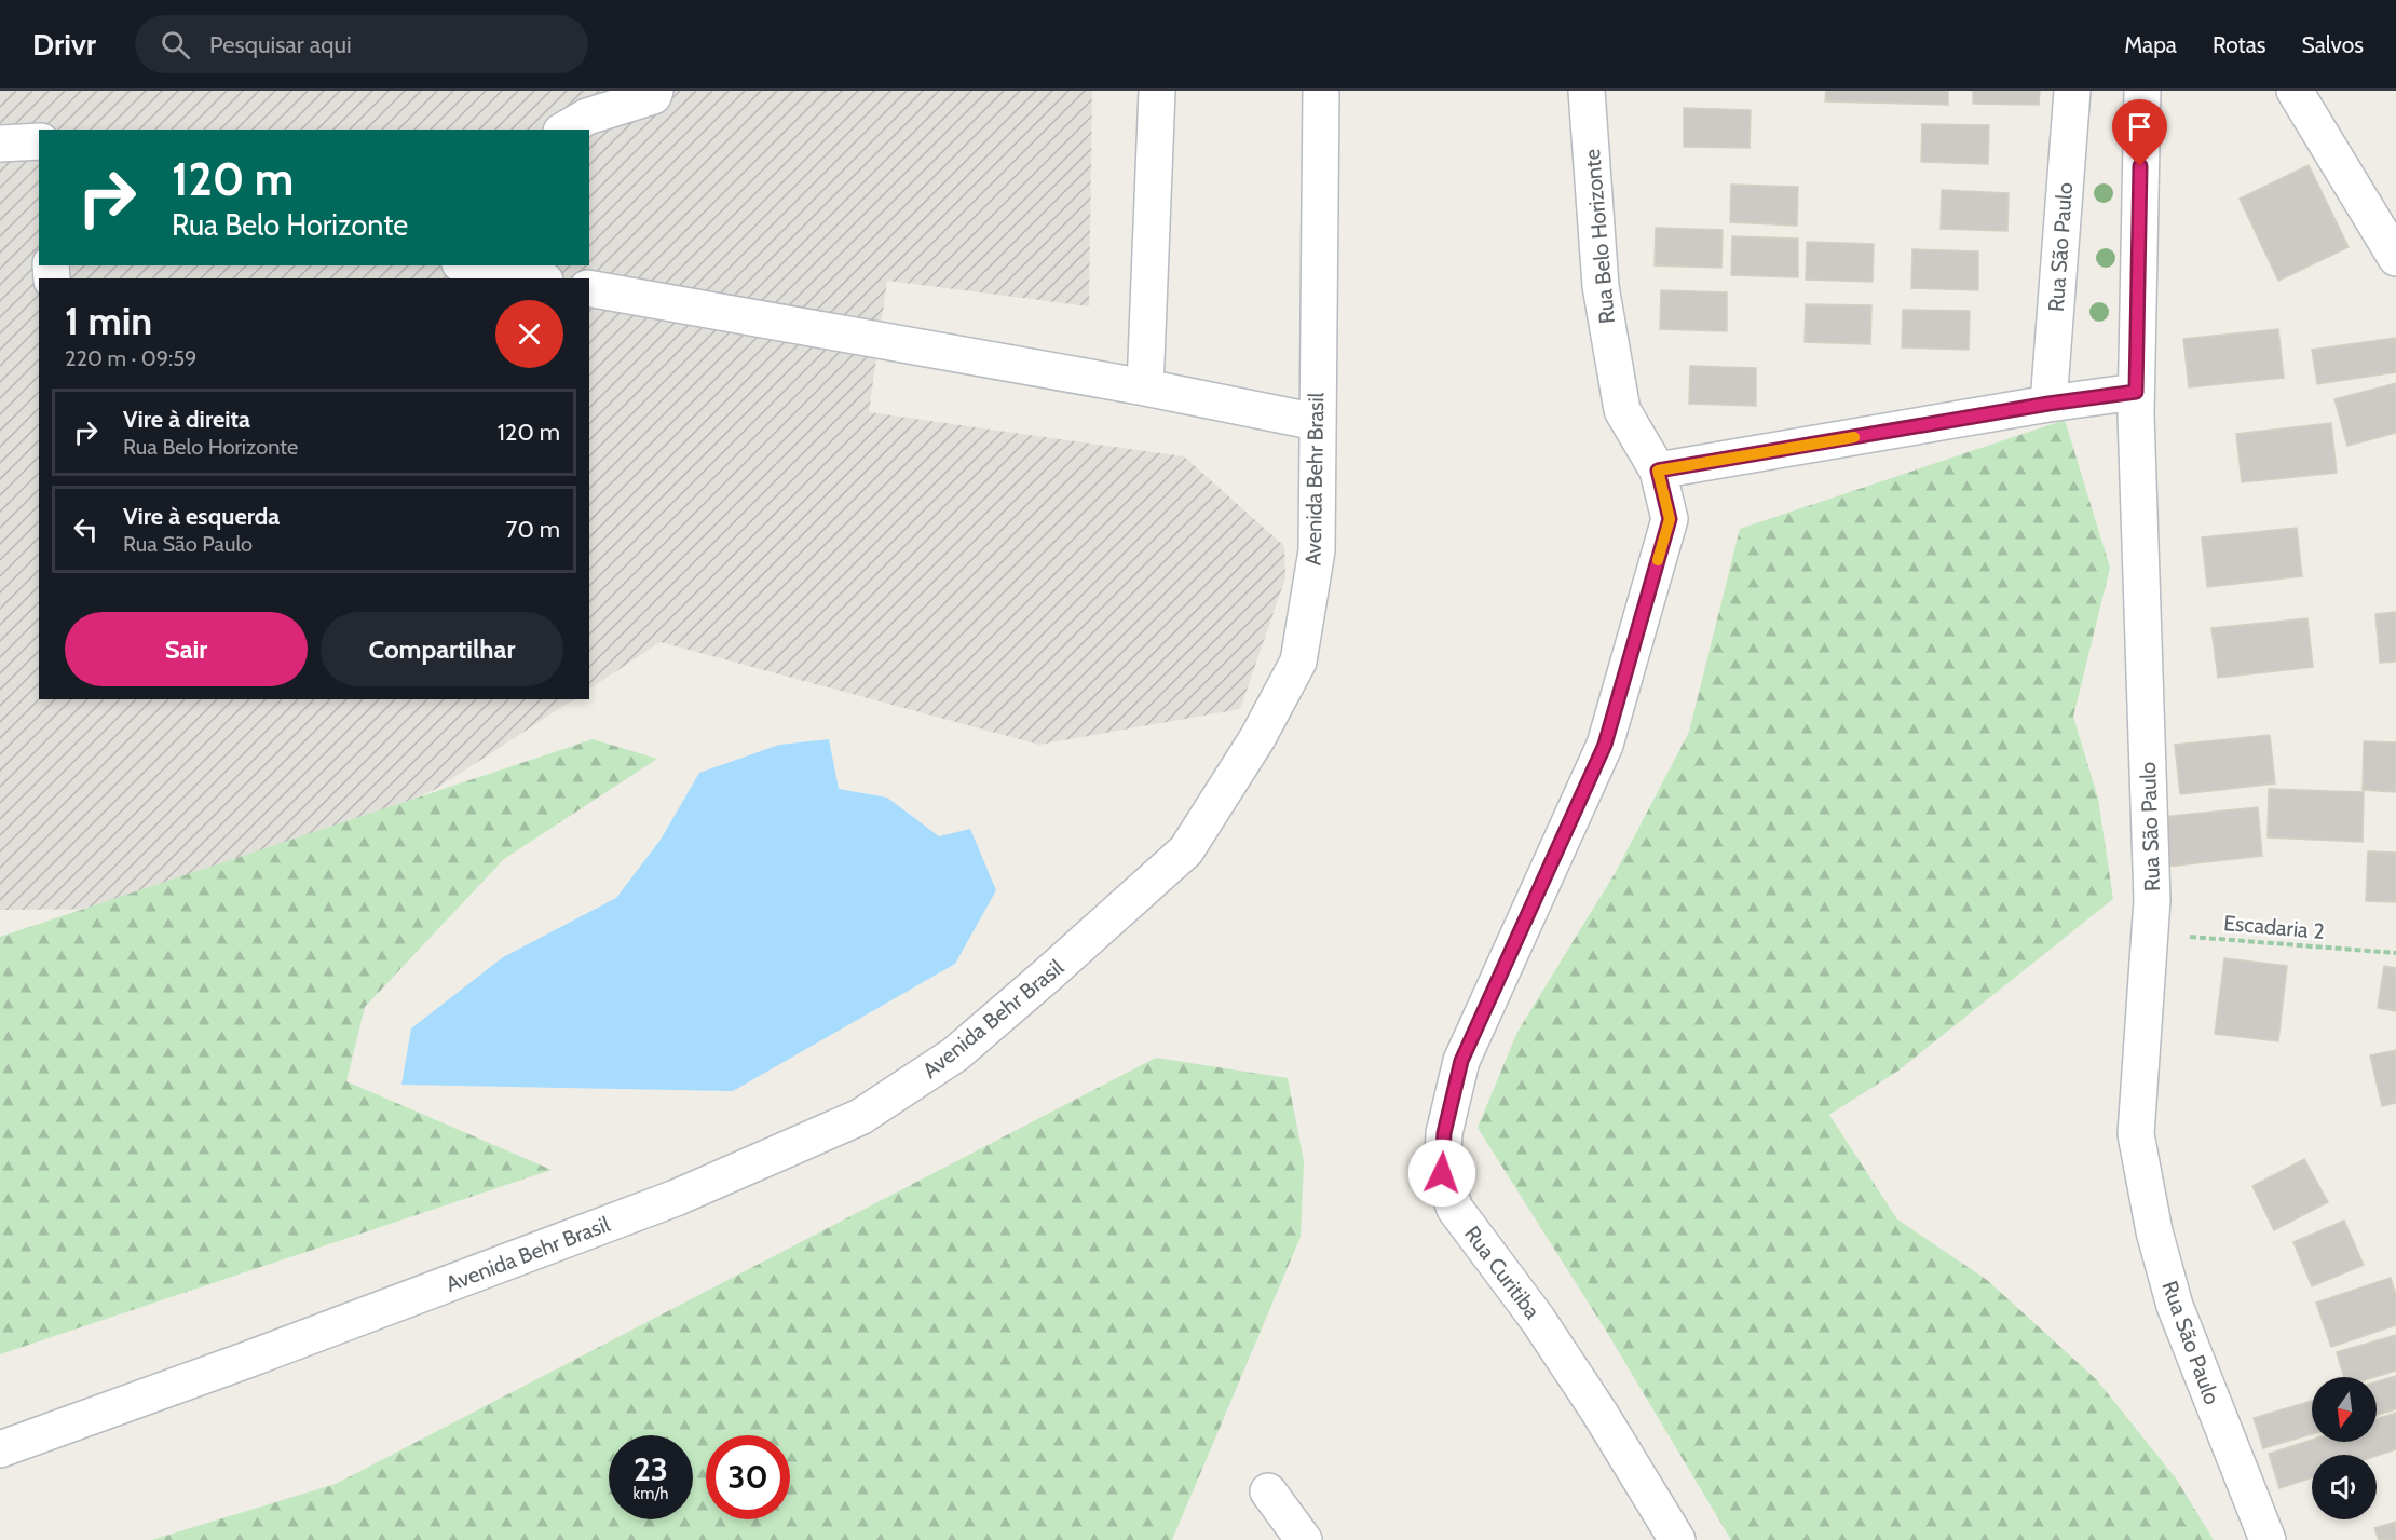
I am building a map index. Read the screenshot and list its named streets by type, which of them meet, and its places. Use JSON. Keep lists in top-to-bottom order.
{
  "streets": {
    "street": [
      "Rua Belo Horizonte",
      "Rua São Paulo",
      "Avenida Behr Brasil",
      "Rua Curitiba"
    ],
    "path": ["Escadaria 2"]
  },
  "crossings": [
    ["Rua Belo Horizonte", "Rua Curitiba"],
    ["Rua São Paulo", "Escadaria 2"]
  ],
  "north": "bottom",
  "page": {
    "header": "Drivr",
    "search": "Pesquisar aqui",
    "nav": ["Mapa", "Rotas", "Salvos"],
    "turn": ["120 m", "Rua Belo Horizonte"],
    "heading": ["1 min", "220 m · 09:59"],
    "list": [
      {
        "name": "Vire à direita",
        "note": "Rua Belo Horizonte",
        "value": "120 m"
      },
      {
        "name": "Vire à esquerda",
        "note": "Rua São Paulo",
        "value": "70 m"
      }
    ],
    "buttons": ["Sair", "Compartilhar"],
    "speed": "23 km/h",
    "limit": "30"
  }
}
